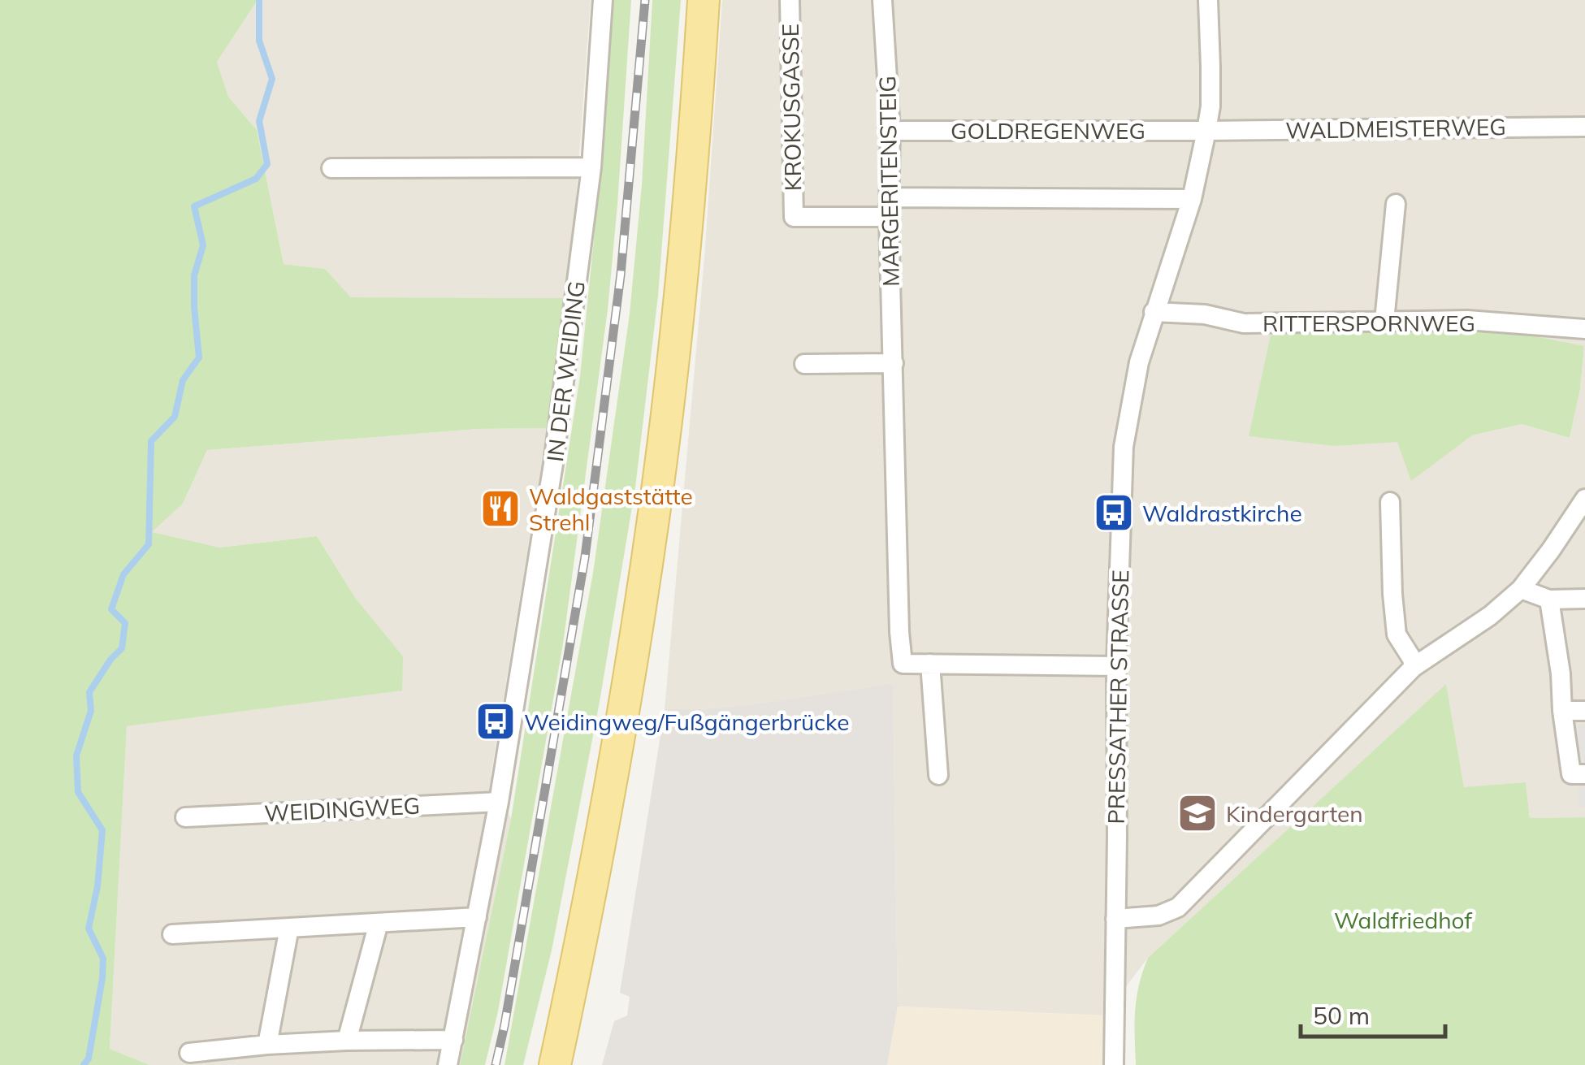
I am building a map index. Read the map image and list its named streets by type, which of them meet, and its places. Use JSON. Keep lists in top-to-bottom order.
{
  "streets": {
    "street": [
      "KROKUSGASSE",
      "WALDMEISTERWEG",
      "GOLDREGENWEG",
      "MARGERITENSTEIG",
      "RITTERSPORNWEG",
      "IN DER WEIDING",
      "PRESSATHER STRASSE",
      "WEIDINGWEG"
    ]
  },
  "crossings": [
    ["KROKUSGASSE", "MARGERITENSTEIG"],
    ["WALDMEISTERWEG", "GOLDREGENWEG"],
    ["WALDMEISTERWEG", "PRESSATHER STRASSE"],
    ["GOLDREGENWEG", "MARGERITENSTEIG"],
    ["GOLDREGENWEG", "PRESSATHER STRASSE"],
    ["RITTERSPORNWEG", "PRESSATHER STRASSE"],
    ["IN DER WEIDING", "WEIDINGWEG"]
  ],
  "parks": ["Waldfriedhof"],
  "places": {
    "restaurant": ["Waldgaststätte Strehl"],
    "bus stop": ["Waldrastkirche", "Weidingweg/Fußgängerbrücke"],
    "school or university": ["Kindergarten"]
  },
  "scale_bar": "50 m"
}
